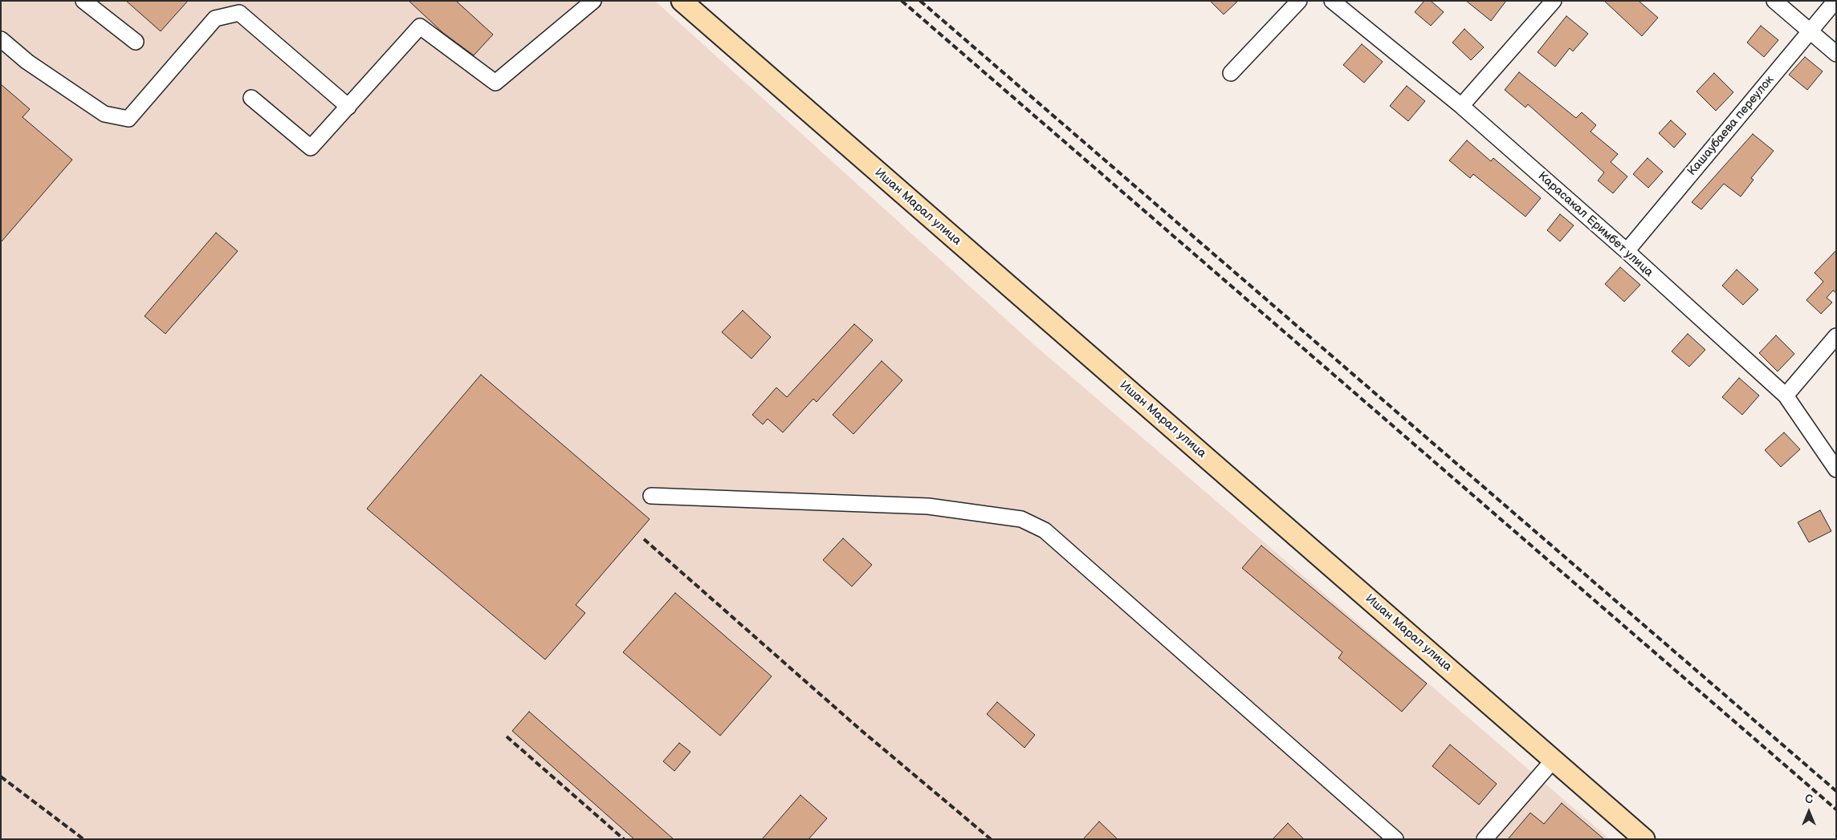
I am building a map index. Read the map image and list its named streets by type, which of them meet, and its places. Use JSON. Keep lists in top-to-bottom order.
{
  "streets": {
    "main road": ["Ишан Марал улица"],
    "street": ["Кашаубаева переулок", "Карасакал Еримбет улица"]
  },
  "crossings": [
    ["Кашаубаева переулок", "Карасакал Еримбет улица"]
  ],
  "north": "top"
}
